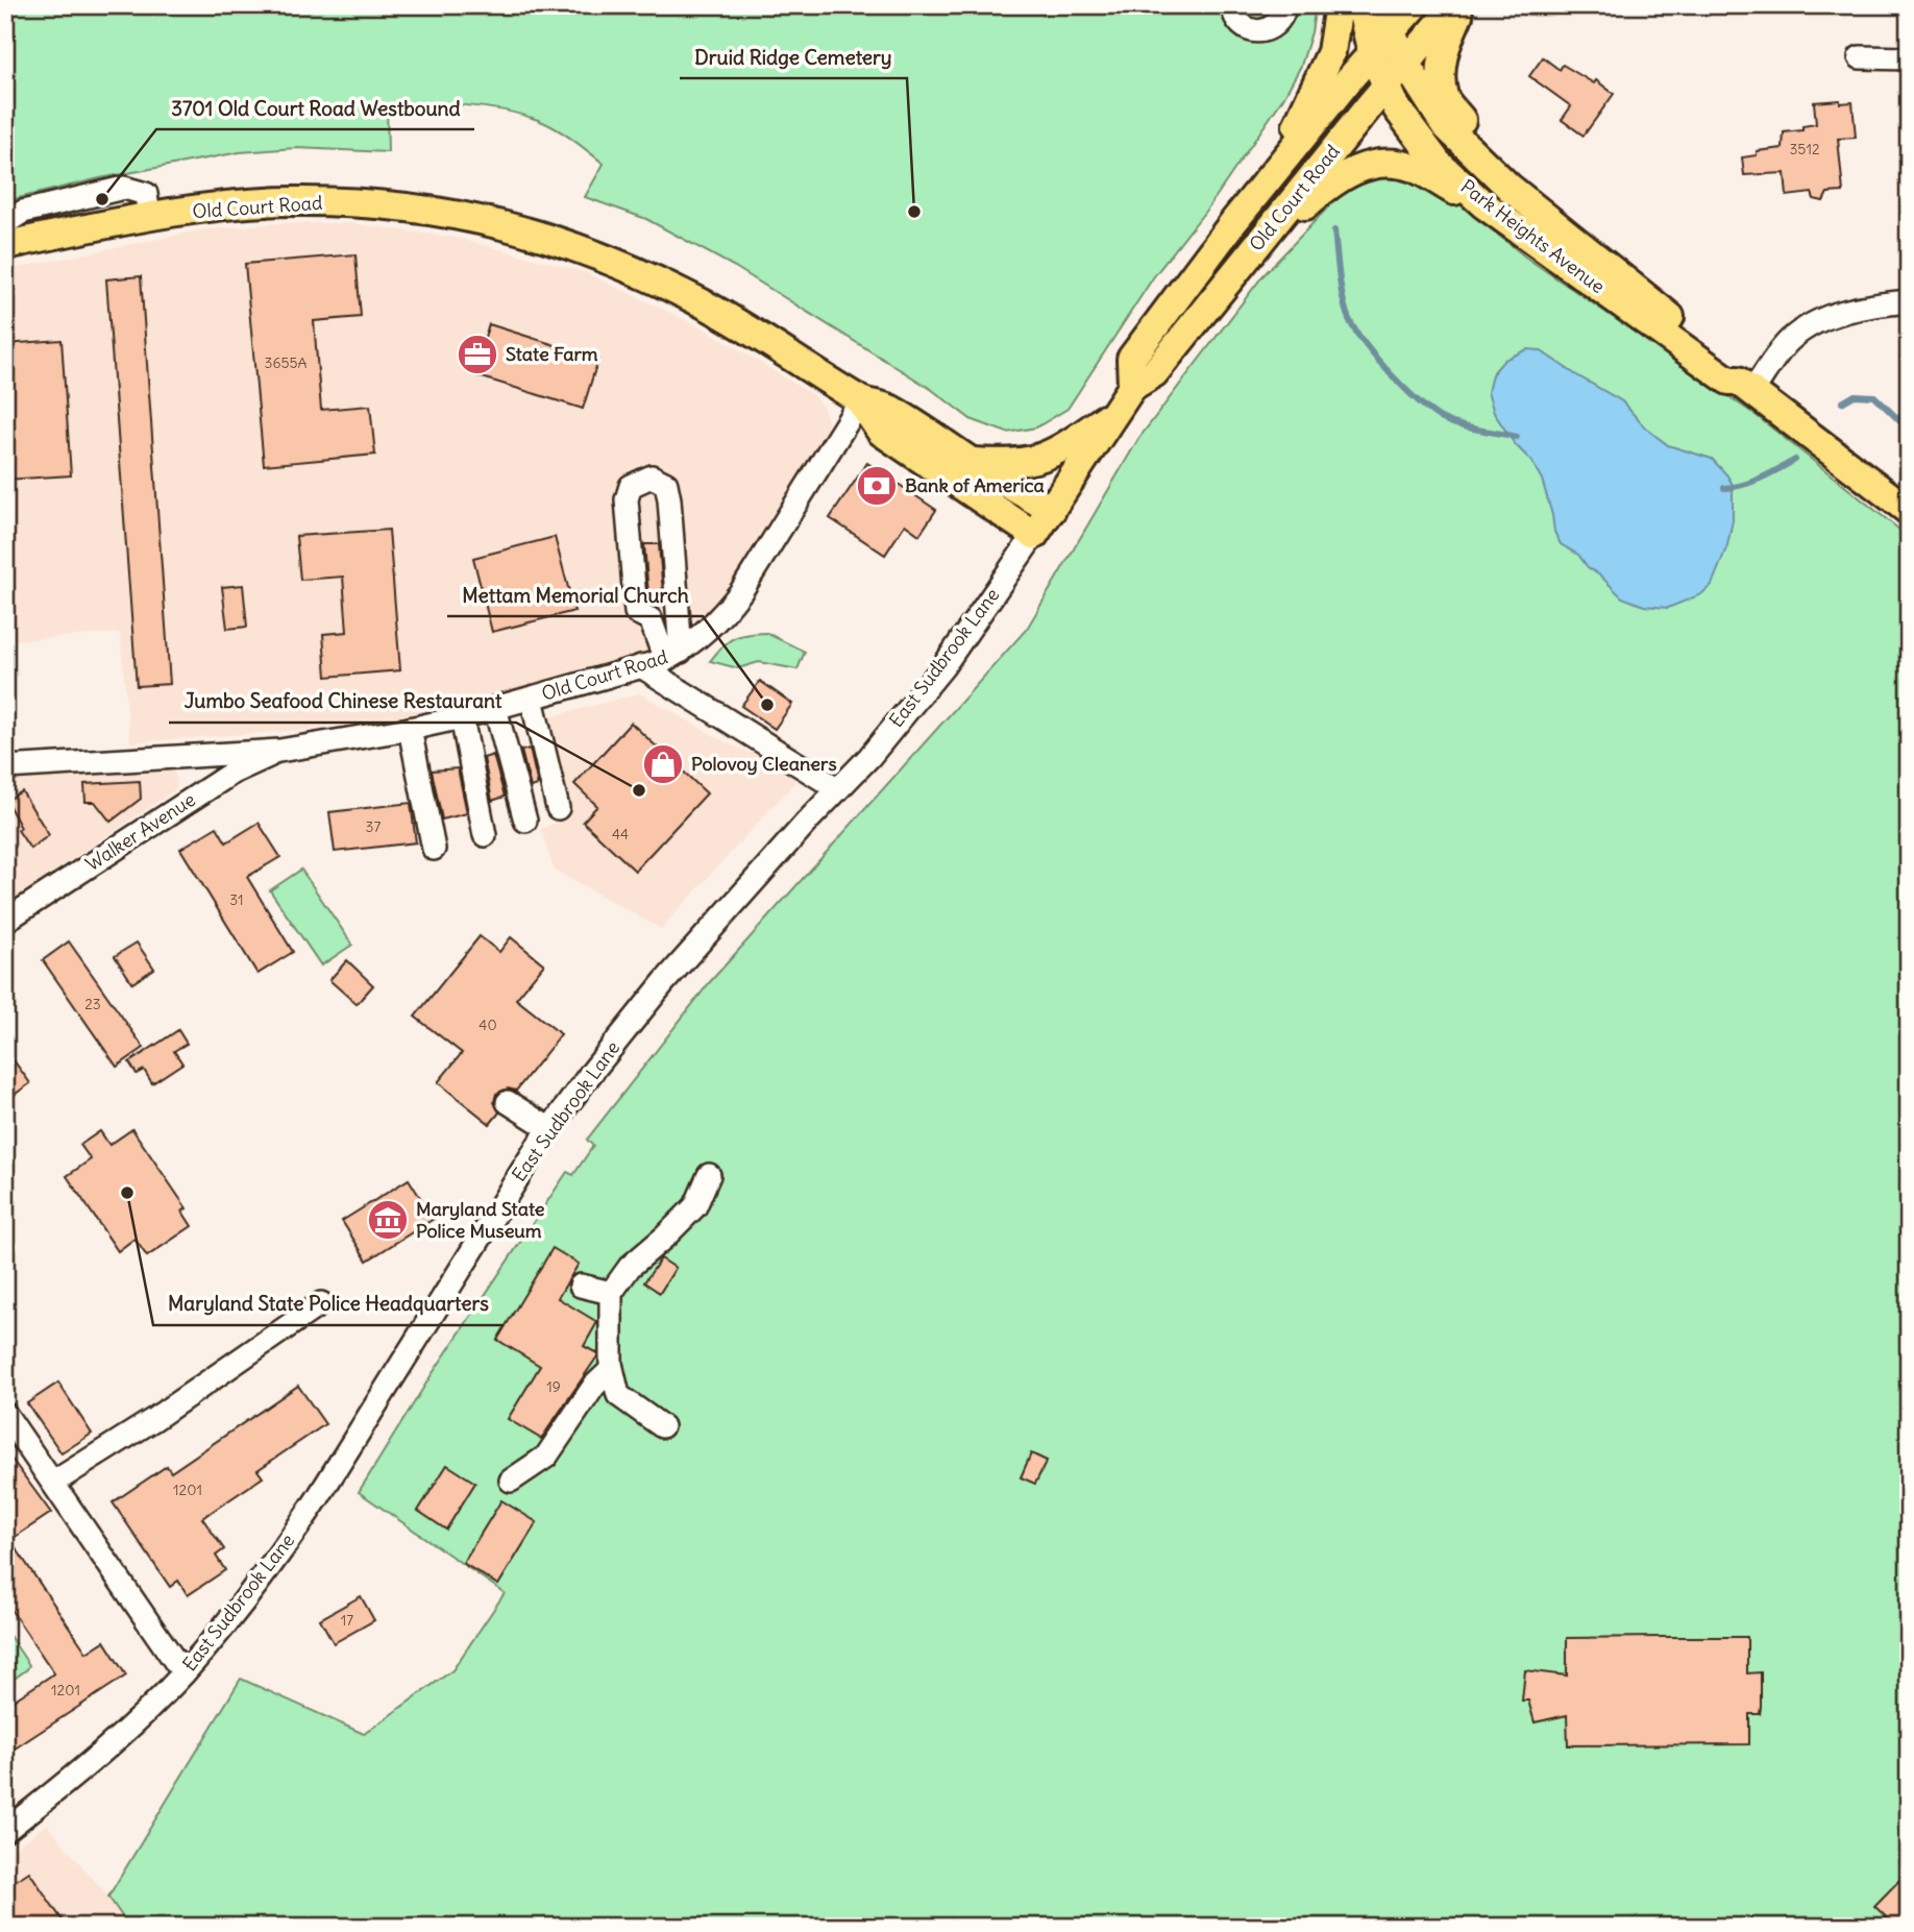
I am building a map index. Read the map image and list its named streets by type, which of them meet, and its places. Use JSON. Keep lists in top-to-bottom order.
{
  "streets": {
    "main road": ["Old Court Road", "Park Heights Avenue"],
    "street": ["East Sudbrook Lane", "Walker Avenue"]
  },
  "crossings": [
    ["Old Court Road", "Park Heights Avenue"],
    ["Old Court Road", "East Sudbrook Lane"],
    ["Old Court Road", "Walker Avenue"]
  ],
  "places": {
    "other": [
      "3701 Old Court Road Westbound",
      "Druid Ridge Cemetery",
      "Mettam Memorial Church",
      "Jumbo Seafood Chinese Restaurant",
      "Maryland State Police Headquarters"
    ],
    "office": ["State Farm"],
    "bank": ["Bank of America"],
    "shop": ["Polovoy Cleaners"],
    "museum": ["Maryland State Police Museum"]
  },
  "house_numbers": [
    "3512",
    "3655A",
    "37",
    "44",
    "31",
    "23",
    "40",
    "19",
    "1201",
    "17",
    "1201"
  ]
}
